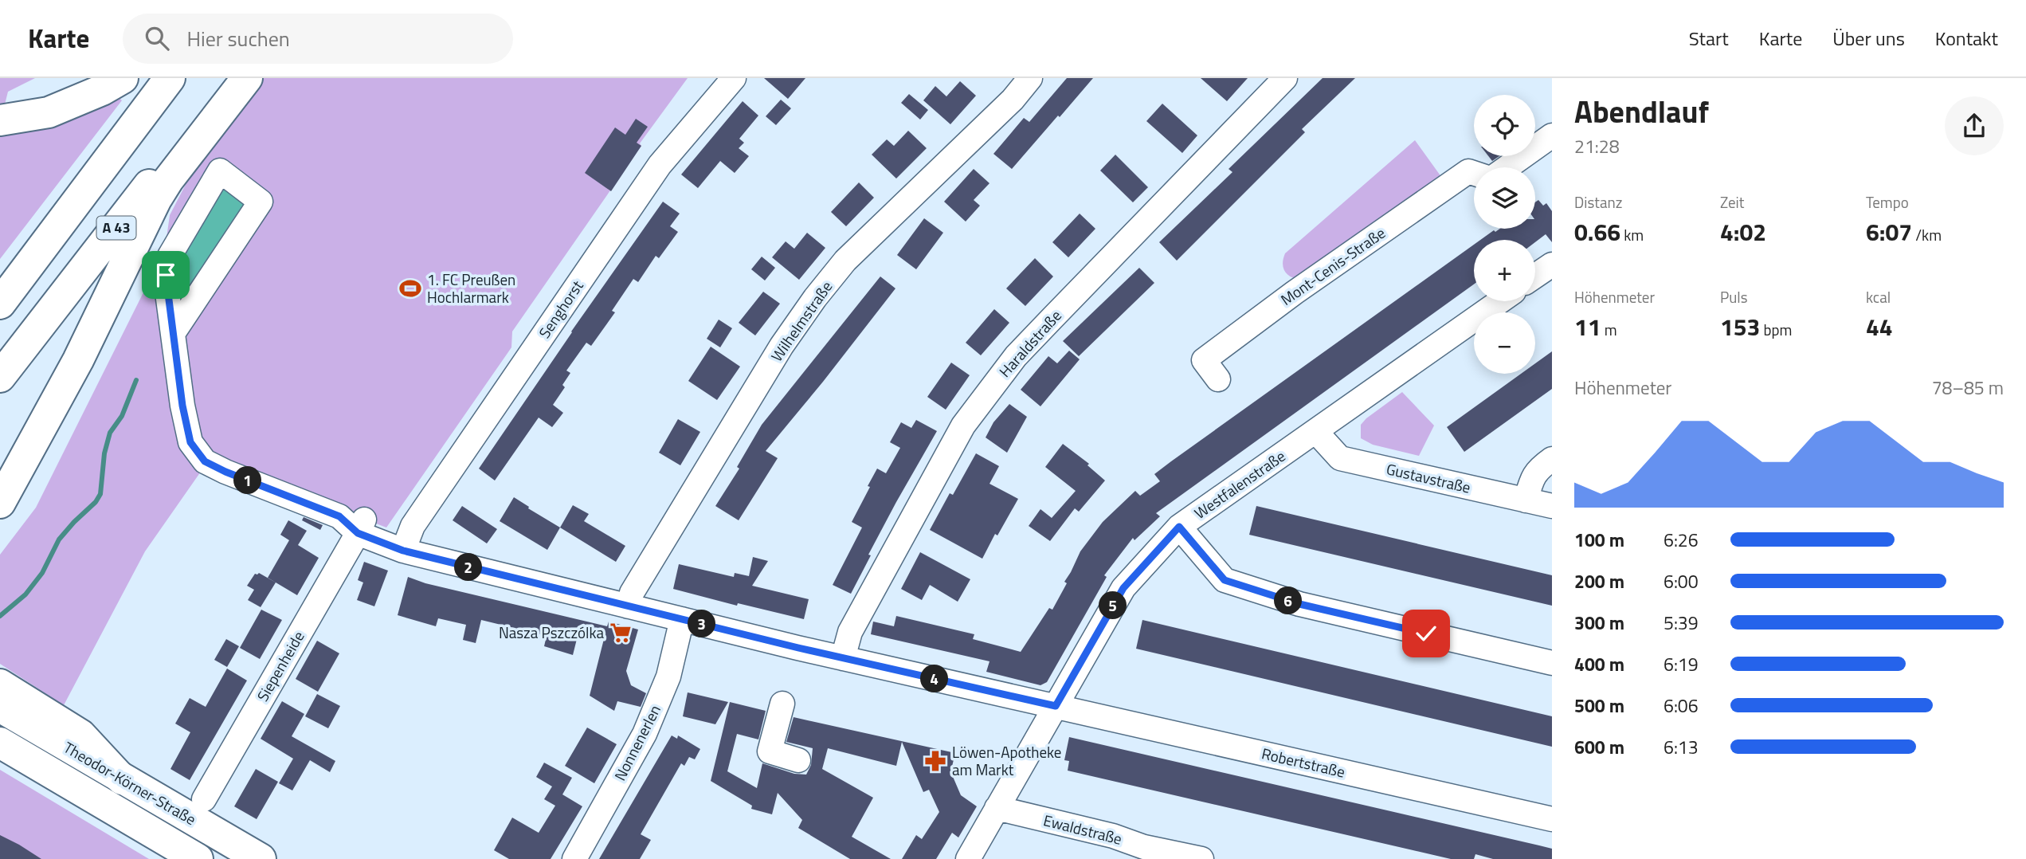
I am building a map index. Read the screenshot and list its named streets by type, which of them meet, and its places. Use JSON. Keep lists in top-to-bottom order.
{
  "streets": {
    "main road": ["A 43", "Theodor-Körner-Straße"],
    "street": [
      "Mont-Cenis-Straße",
      "Senghorst",
      "Wilhelmstraße",
      "Haraldstraße",
      "Gustavstraße",
      "Westfalenstraße",
      "Siepenheide",
      "Nonnenerlen",
      "Robertstraße",
      "Ewaldstraße"
    ]
  },
  "crossings": [
    ["Senghorst", "Robertstraße"],
    ["Wilhelmstraße", "Robertstraße"],
    ["Haraldstraße", "Robertstraße"],
    ["Gustavstraße", "Westfalenstraße"],
    ["Westfalenstraße", "Robertstraße"],
    ["Westfalenstraße", "Ewaldstraße"],
    ["Siepenheide", "Robertstraße"],
    ["Nonnenerlen", "Robertstraße"]
  ],
  "places": {
    "sports": ["1. FC Preußen Hochlarmark"],
    "supermarket": ["Nasza Pszczólka"],
    "pharmacy": ["Löwen-Apotheke am Markt"]
  },
  "page": {
    "header": "Karte",
    "search": "Hier suchen",
    "nav": [
      "Start",
      "Karte",
      "Über uns",
      "Kontakt"
    ],
    "heading": ["Abendlauf", "21:28"],
    "map_buttons": ["+", "−"],
    "stats": [
      ["Distanz", "0.66 km"],
      ["Zeit", "4:02"],
      ["Tempo", "6:07 /km"],
      ["Höhenmeter", "11 m"],
      ["Puls", "153 bpm"],
      ["kcal", "44"]
    ],
    "chart": ["Höhenmeter", "78–85 m"],
    "pins": [
      "1",
      "2",
      "6",
      "5",
      "3",
      "4"
    ],
    "list": [
      {
        "name": "100 m",
        "note": "6:26"
      },
      {
        "name": "200 m",
        "note": "6:00"
      },
      {
        "name": "300 m",
        "note": "5:39"
      },
      {
        "name": "400 m",
        "note": "6:19"
      },
      {
        "name": "500 m",
        "note": "6:06"
      },
      {
        "name": "600 m",
        "note": "6:13"
      }
    ]
  }
}
